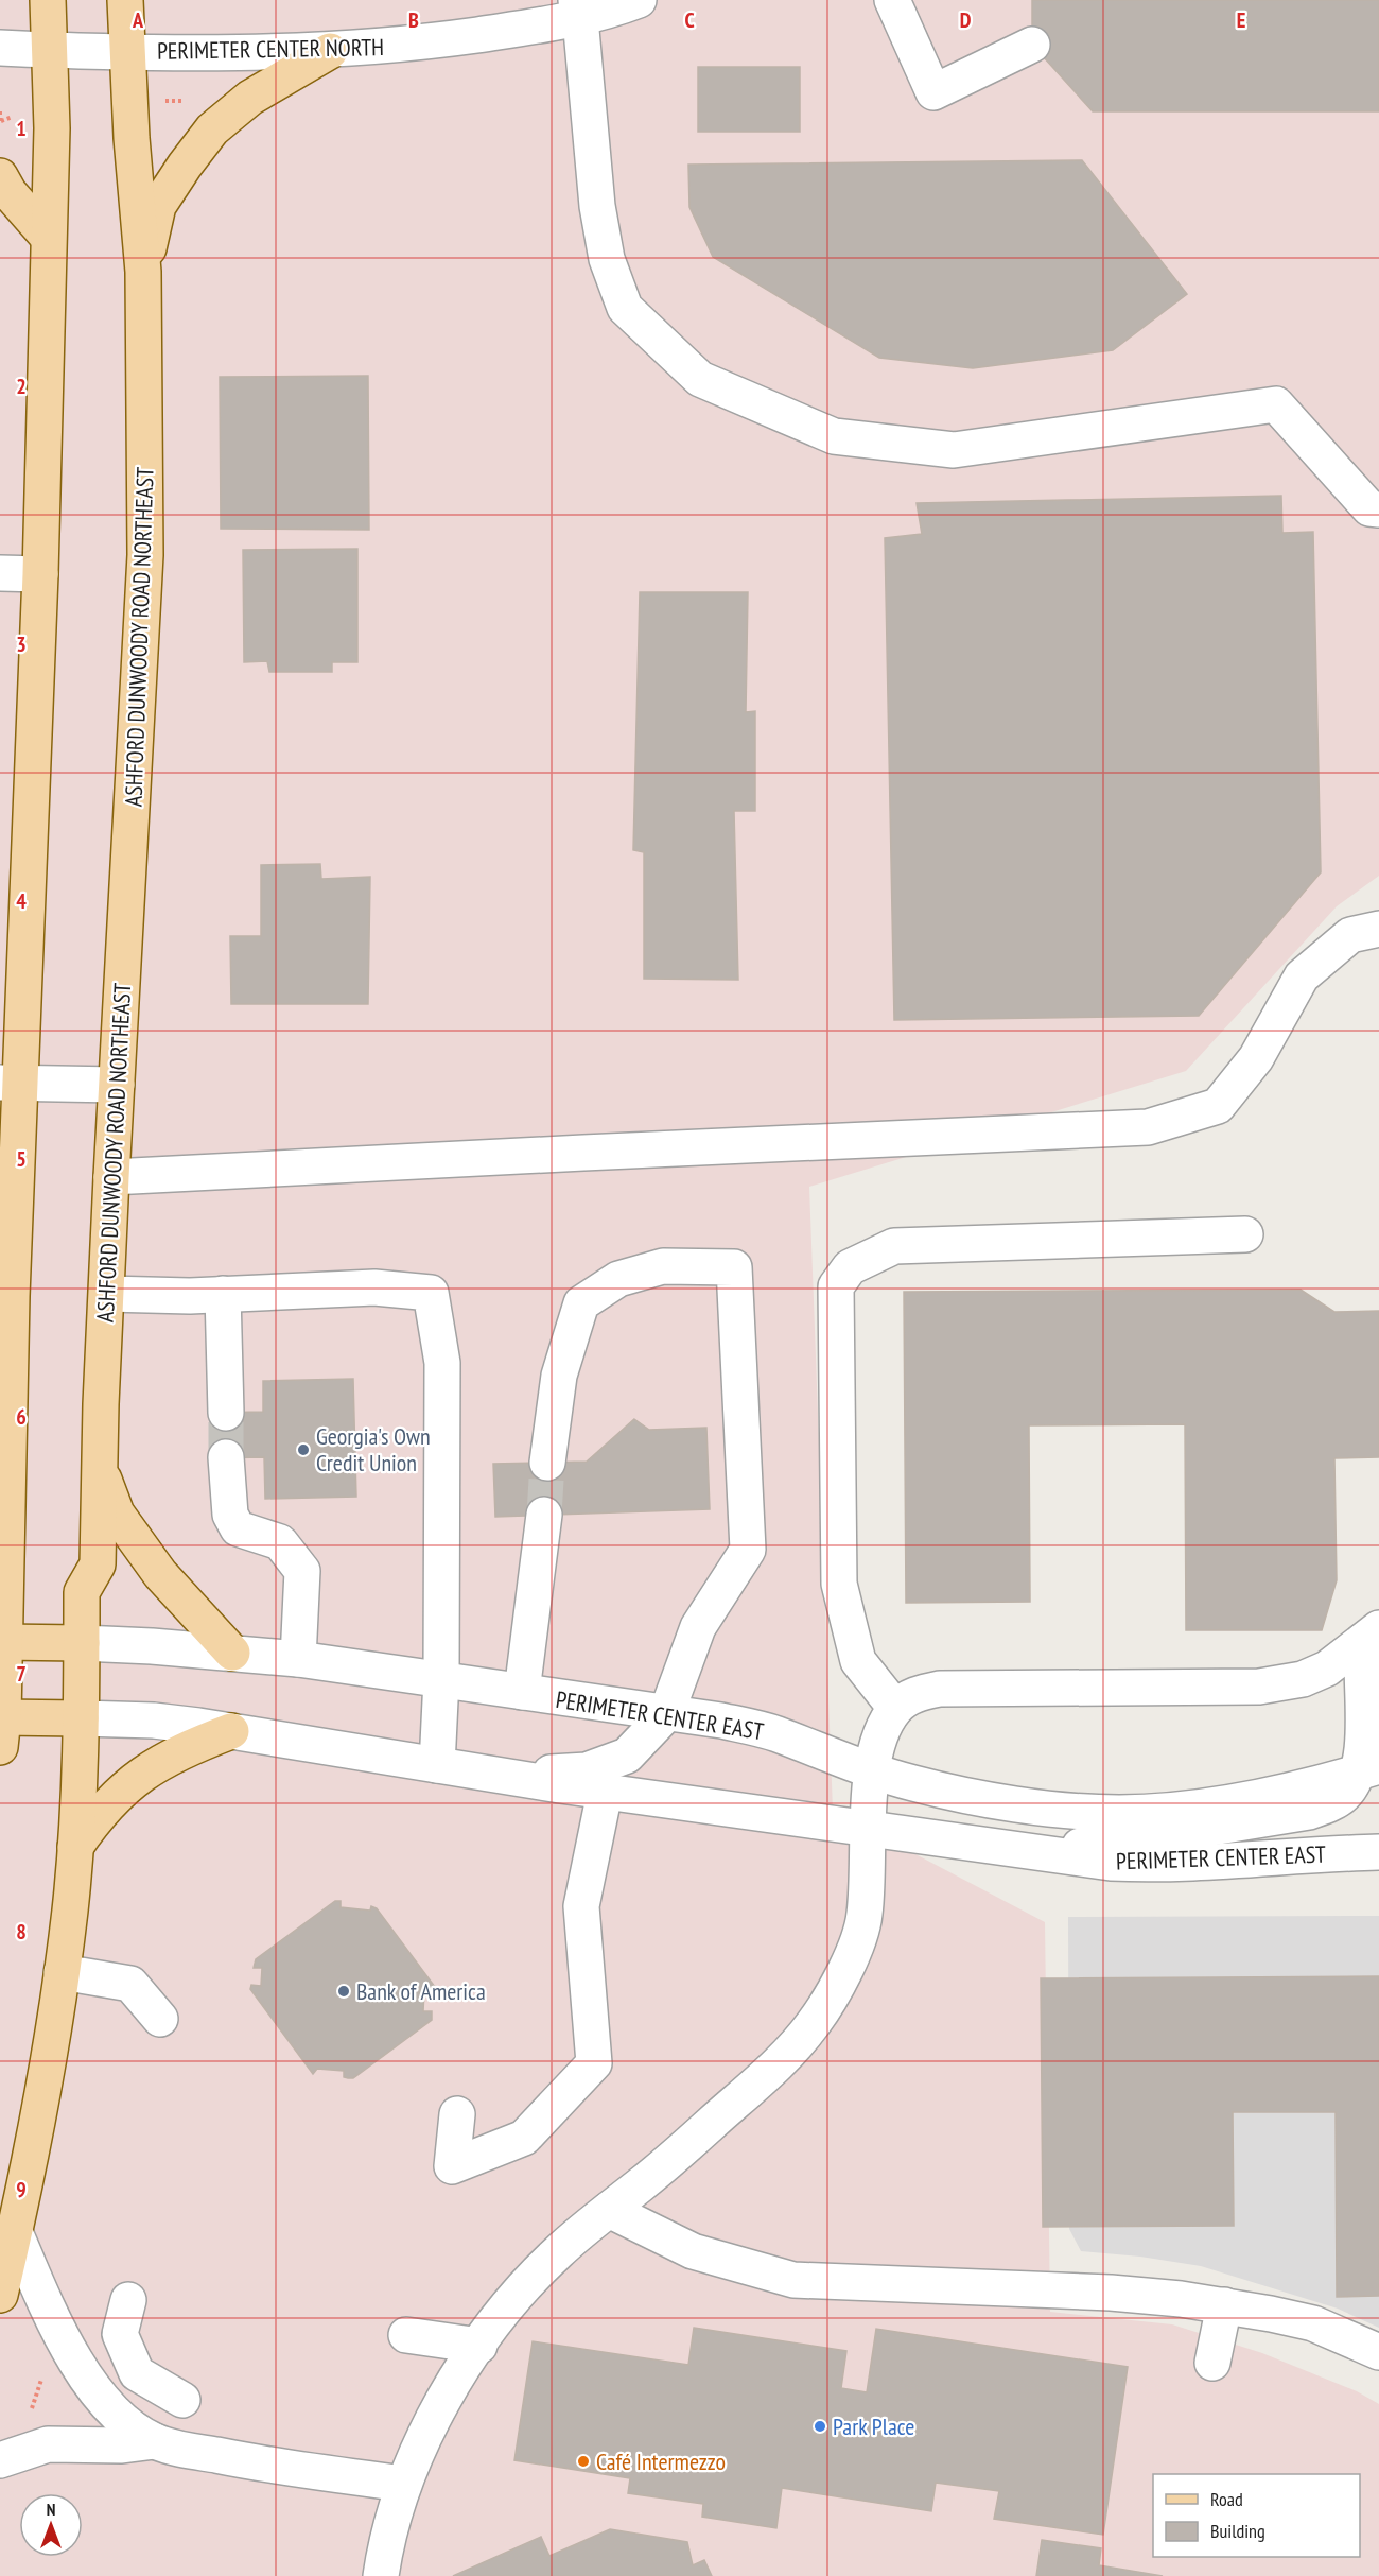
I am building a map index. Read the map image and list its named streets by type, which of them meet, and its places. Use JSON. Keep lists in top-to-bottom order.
{
  "streets": {
    "main road": ["ASHFORD DUNWOODY ROAD NORTHEAST"],
    "street": ["PERIMETER CENTER NORTH", "PERIMETER CENTER EAST"]
  },
  "crossings": [
    ["PERIMETER CENTER NORTH", "ASHFORD DUNWOODY ROAD NORTHEAST"],
    ["ASHFORD DUNWOODY ROAD NORTHEAST", "PERIMETER CENTER EAST"]
  ],
  "places": [
    "Georgia's Own Credit Union",
    "Bank of America",
    "Park Place",
    "Café Intermezzo"
  ],
  "legend": ["Road", "Building"],
  "north": "top",
  "grid": {
    "columns": [
      "A",
      "B",
      "C",
      "D",
      "E"
    ],
    "rows": [
      "1",
      "2",
      "3",
      "4",
      "5",
      "6",
      "7",
      "8",
      "9"
    ]
  }
}
